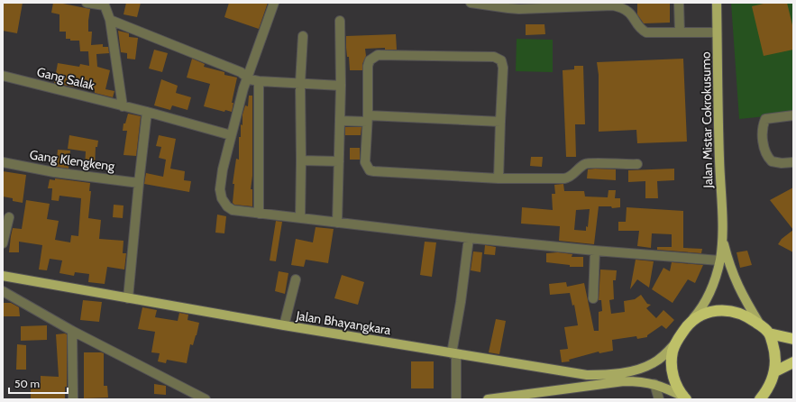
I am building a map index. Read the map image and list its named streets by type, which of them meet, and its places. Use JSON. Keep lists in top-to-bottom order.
{
  "streets": {
    "main road": ["Jalan Mistar Cokrokusumo", "Jalan Bhayangkara"],
    "street": ["Gang Salak", "Gang Klengkeng"]
  },
  "scale_bar": "50 m"
}
